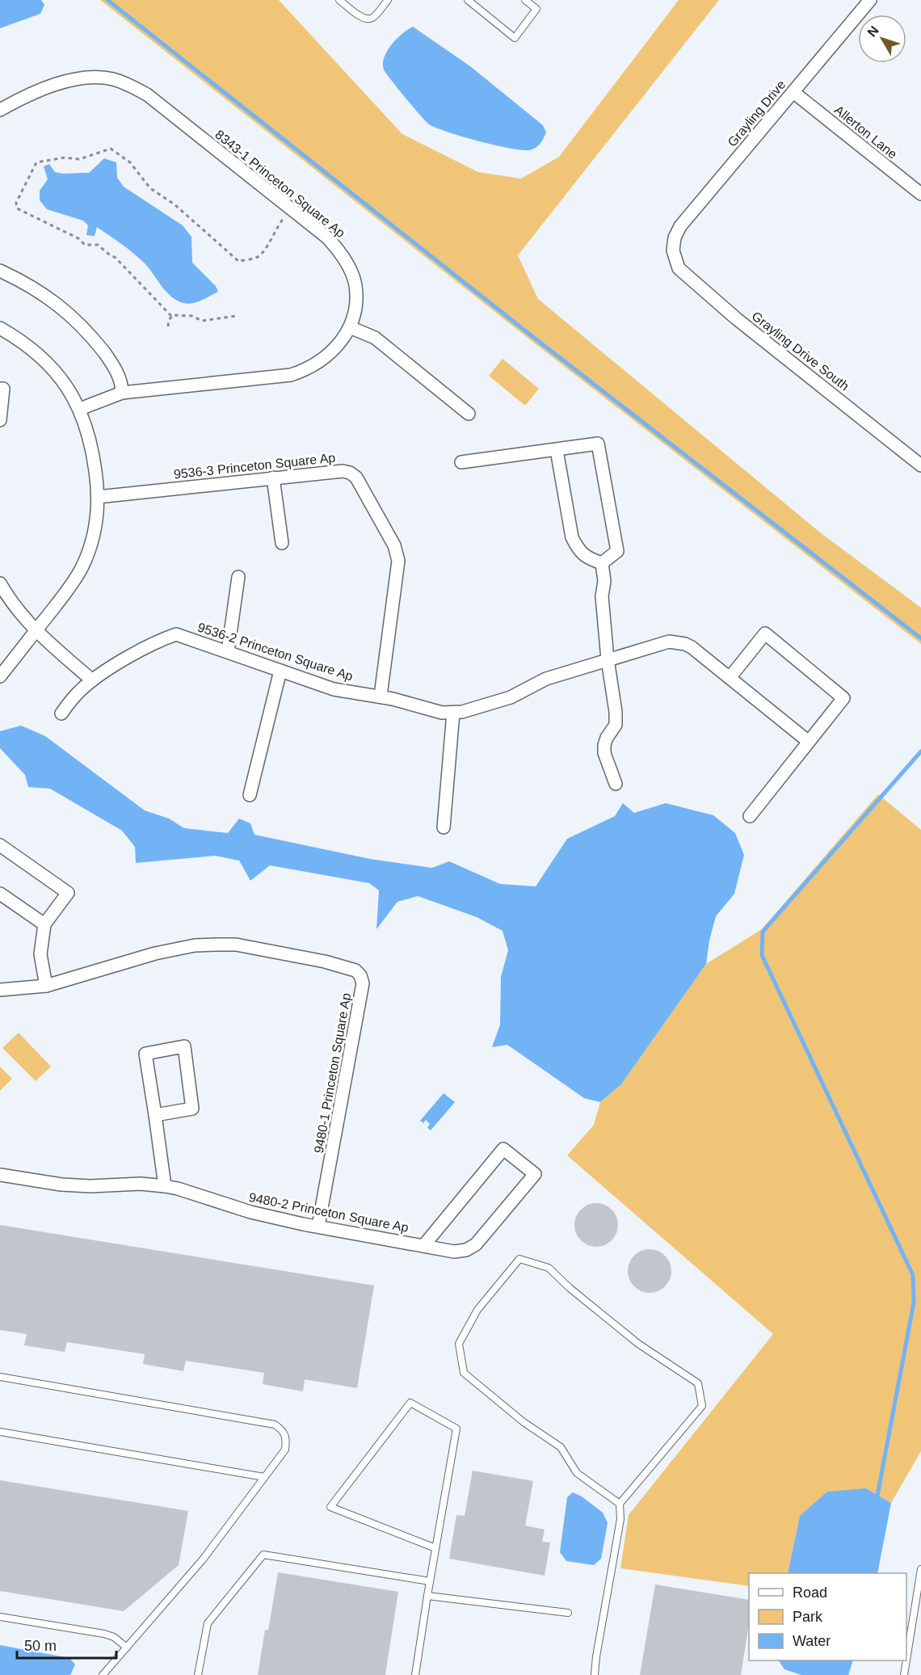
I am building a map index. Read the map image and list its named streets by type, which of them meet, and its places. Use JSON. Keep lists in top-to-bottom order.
{
  "streets": {
    "street": [
      "Grayling Drive",
      "Allerton Lane",
      "8343-1 Princeton Square Ap",
      "Grayling Drive South",
      "9536-3 Princeton Square Ap",
      "9536-2 Princeton Square Ap",
      "9480-1 Princeton Square Ap",
      "9480-2 Princeton Square Ap"
    ]
  },
  "crossings": [
    ["Grayling Drive", "Allerton Lane"],
    ["Grayling Drive", "Grayling Drive South"],
    ["9536-3 Princeton Square Ap", "9536-2 Princeton Square Ap"],
    ["9480-1 Princeton Square Ap", "9480-2 Princeton Square Ap"]
  ],
  "legend": ["Road", "Park", "Water"],
  "scale_bar": "50 m",
  "north": "top left"
}
